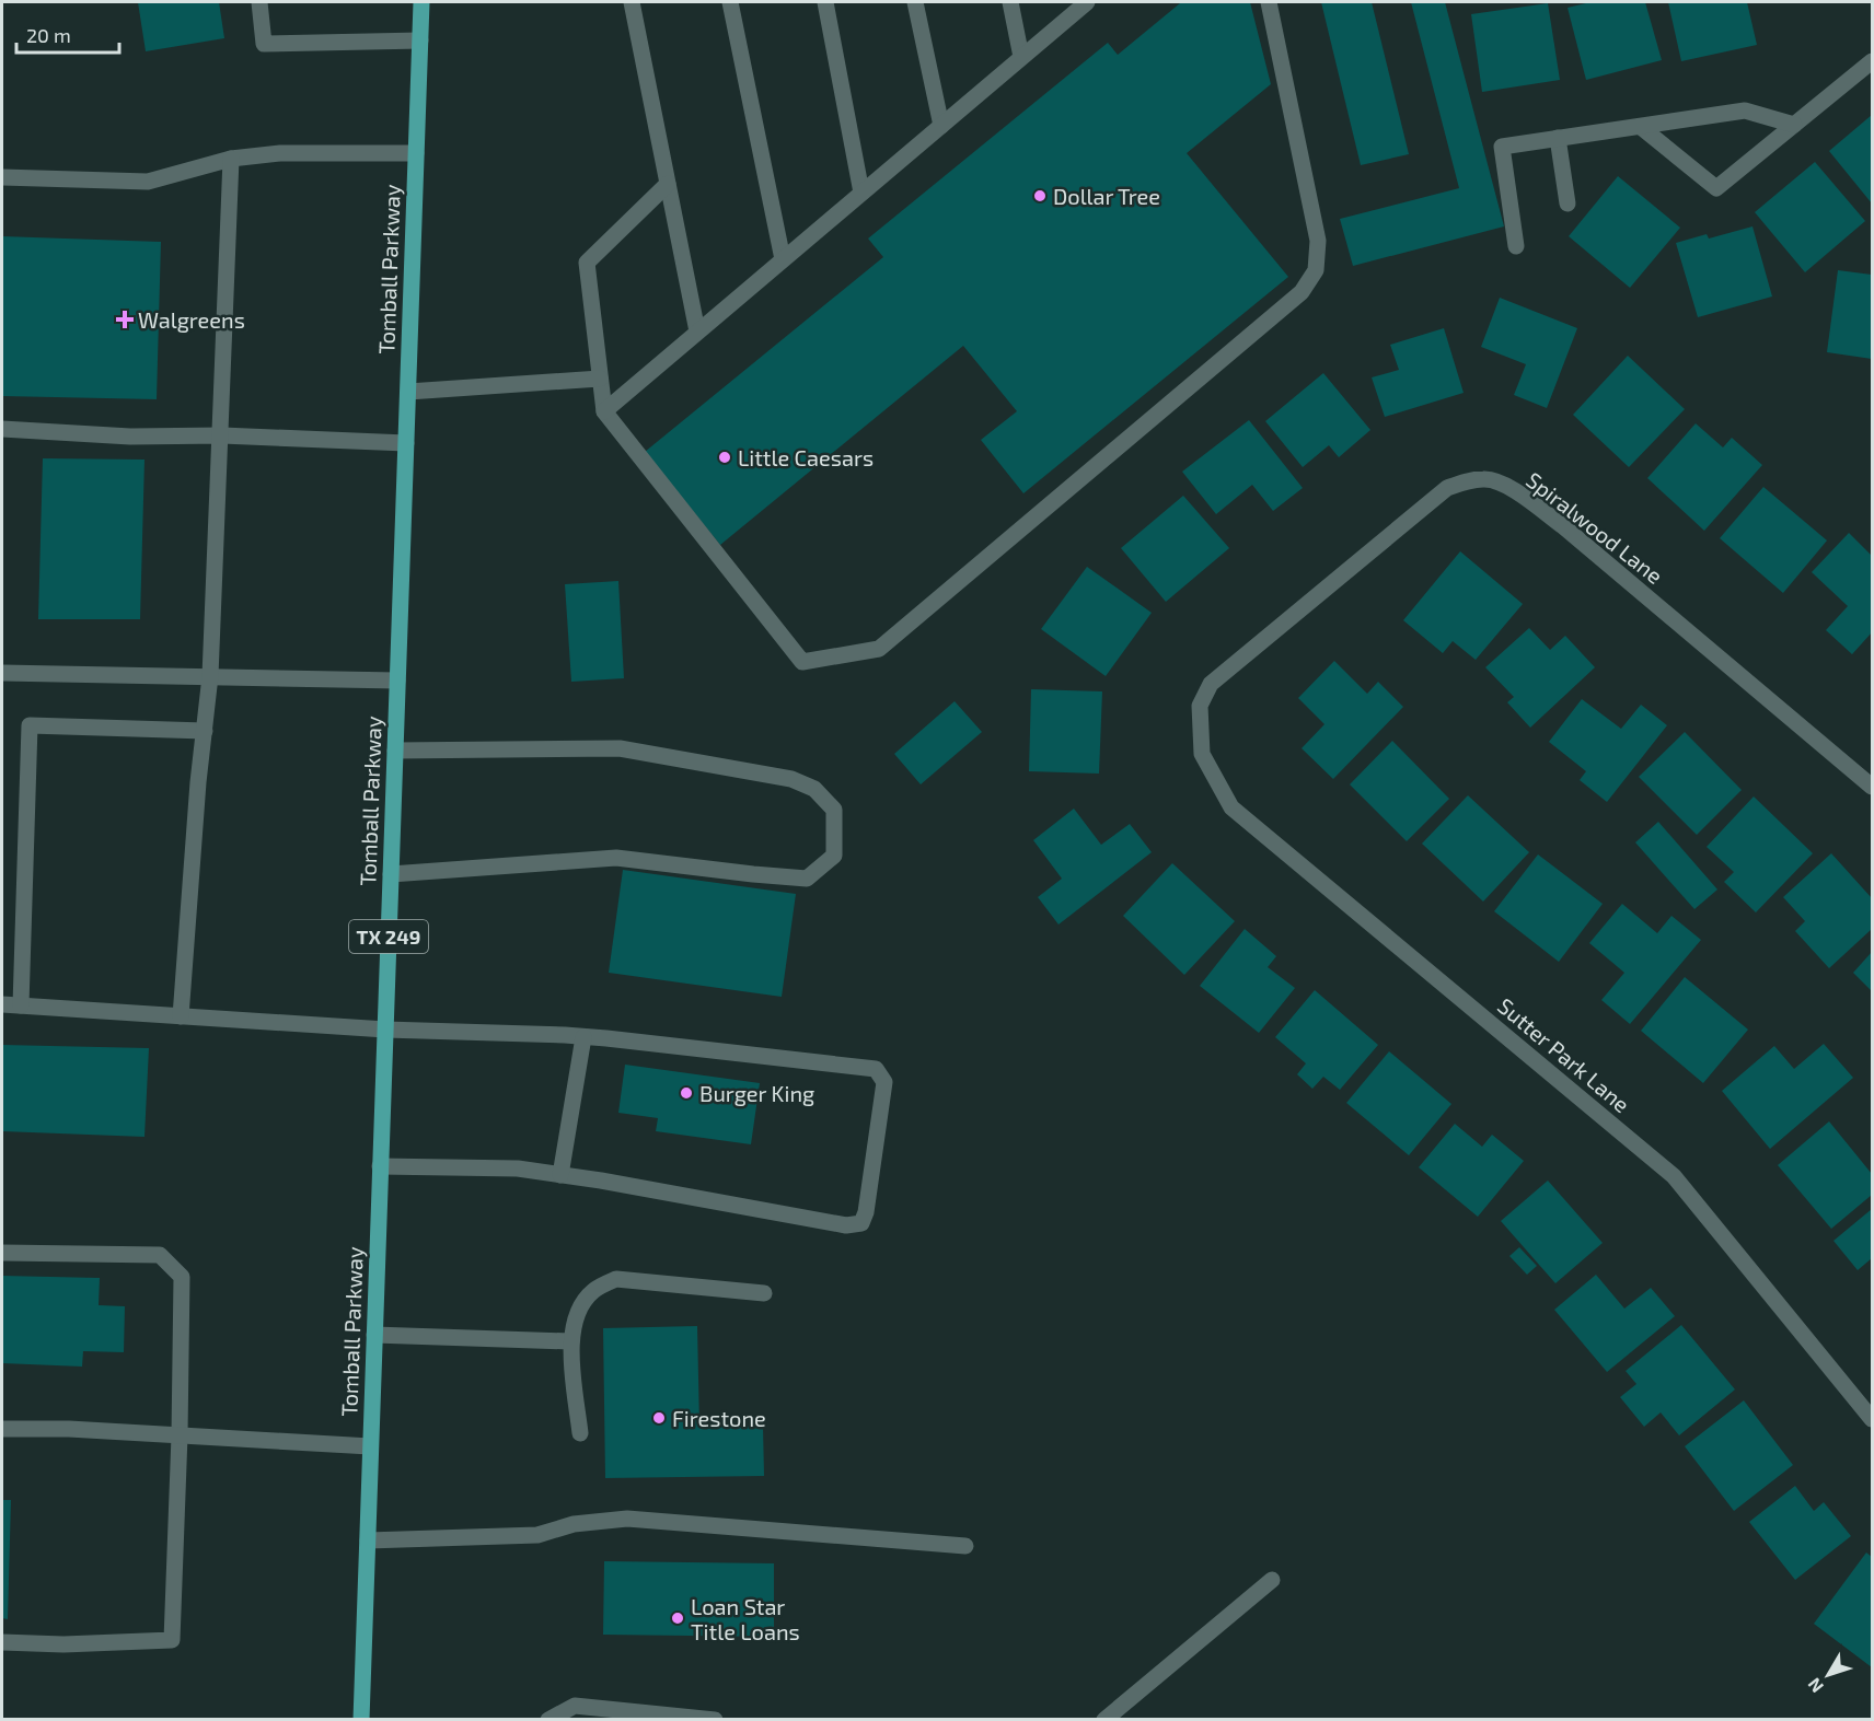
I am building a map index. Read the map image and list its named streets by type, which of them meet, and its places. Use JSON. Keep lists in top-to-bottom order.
{
  "streets": {
    "main road": ["Tomball Parkway", "TX 249"],
    "street": ["Spiralwood Lane", "Sutter Park Lane"]
  },
  "crossings": [
    ["Spiralwood Lane", "Sutter Park Lane"]
  ],
  "places": {
    "other": [
      "Dollar Tree",
      "Little Caesars",
      "Burger King",
      "Firestone",
      "Loan Star Title Loans"
    ],
    "health": ["Walgreens"]
  },
  "scale_bar": "20 m",
  "north": "bottom left"
}
